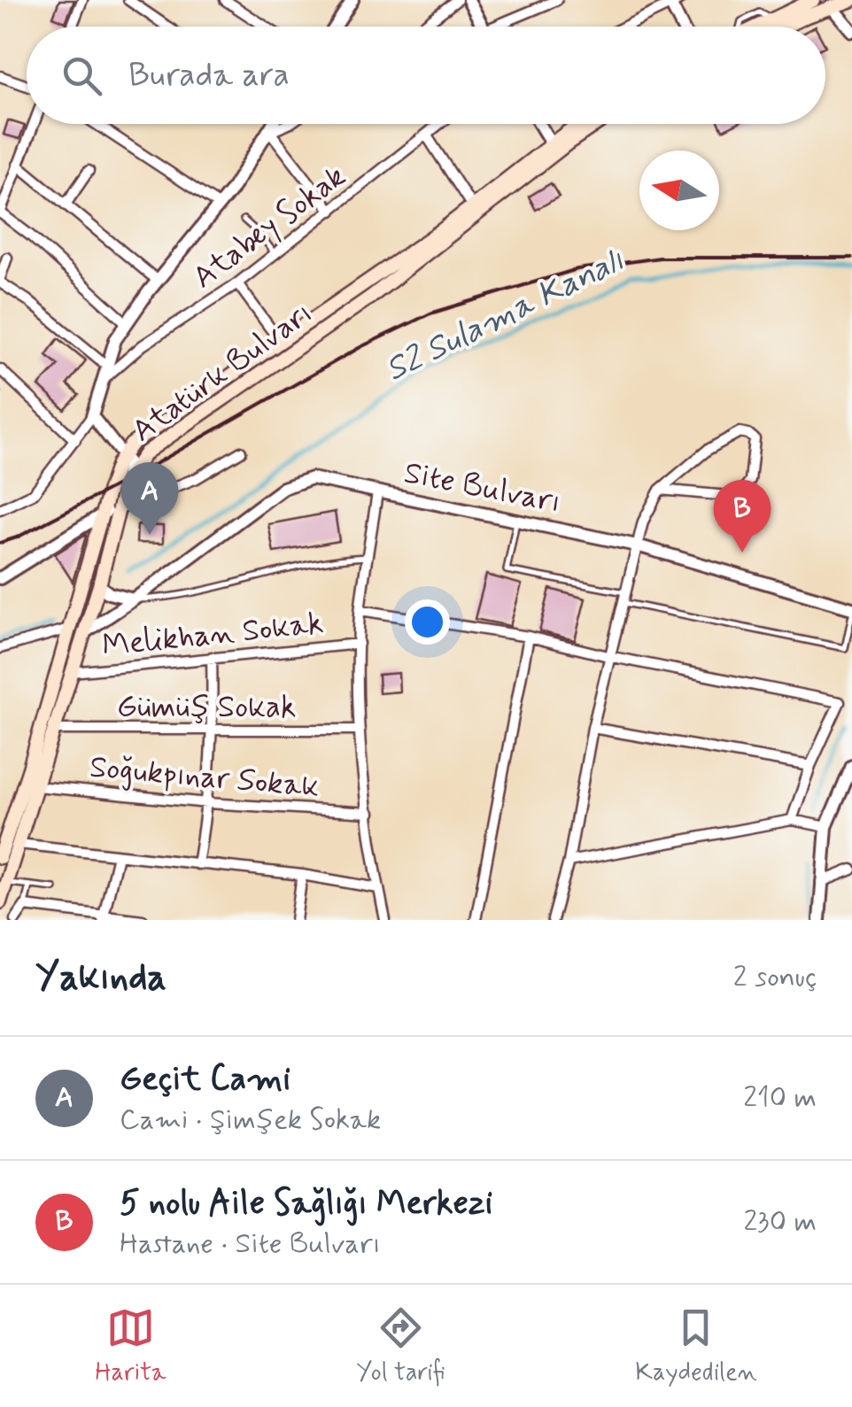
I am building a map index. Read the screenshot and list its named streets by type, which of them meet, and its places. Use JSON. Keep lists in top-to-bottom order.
{
  "streets": {
    "main road": ["Atatürk Bulvarı"],
    "street": [
      "Atabey Sokak",
      "Site Bulvarı",
      "Melikhan Sokak",
      "Gümüş Sokak",
      "Soğukpınar Sokak"
    ]
  },
  "crossings": [
    ["Atatürk Bulvarı", "Site Bulvarı"],
    ["Atatürk Bulvarı", "Melikhan Sokak"],
    ["Atatürk Bulvarı", "Gümüş Sokak"],
    ["Atatürk Bulvarı", "Soğukpınar Sokak"]
  ],
  "water": ["S2 Sulama Kanalı"],
  "north": "left",
  "page": {
    "search": "Burada ara",
    "pins": ["A", "B"],
    "heading": ["Yakında", "2 sonuç"],
    "list": [
      {
        "mark": "A",
        "name": "Geçit Cami",
        "note": "Cami · Şimşek Sokak",
        "value": "210 m"
      },
      {
        "mark": "B",
        "name": "5 nolu Aile Sağlığı Merkezi",
        "note": "Hastane · Site Bulvarı",
        "value": "230 m"
      }
    ],
    "nav": ["Harita", "Yol tarifi", "Kaydedilen"]
  }
}
